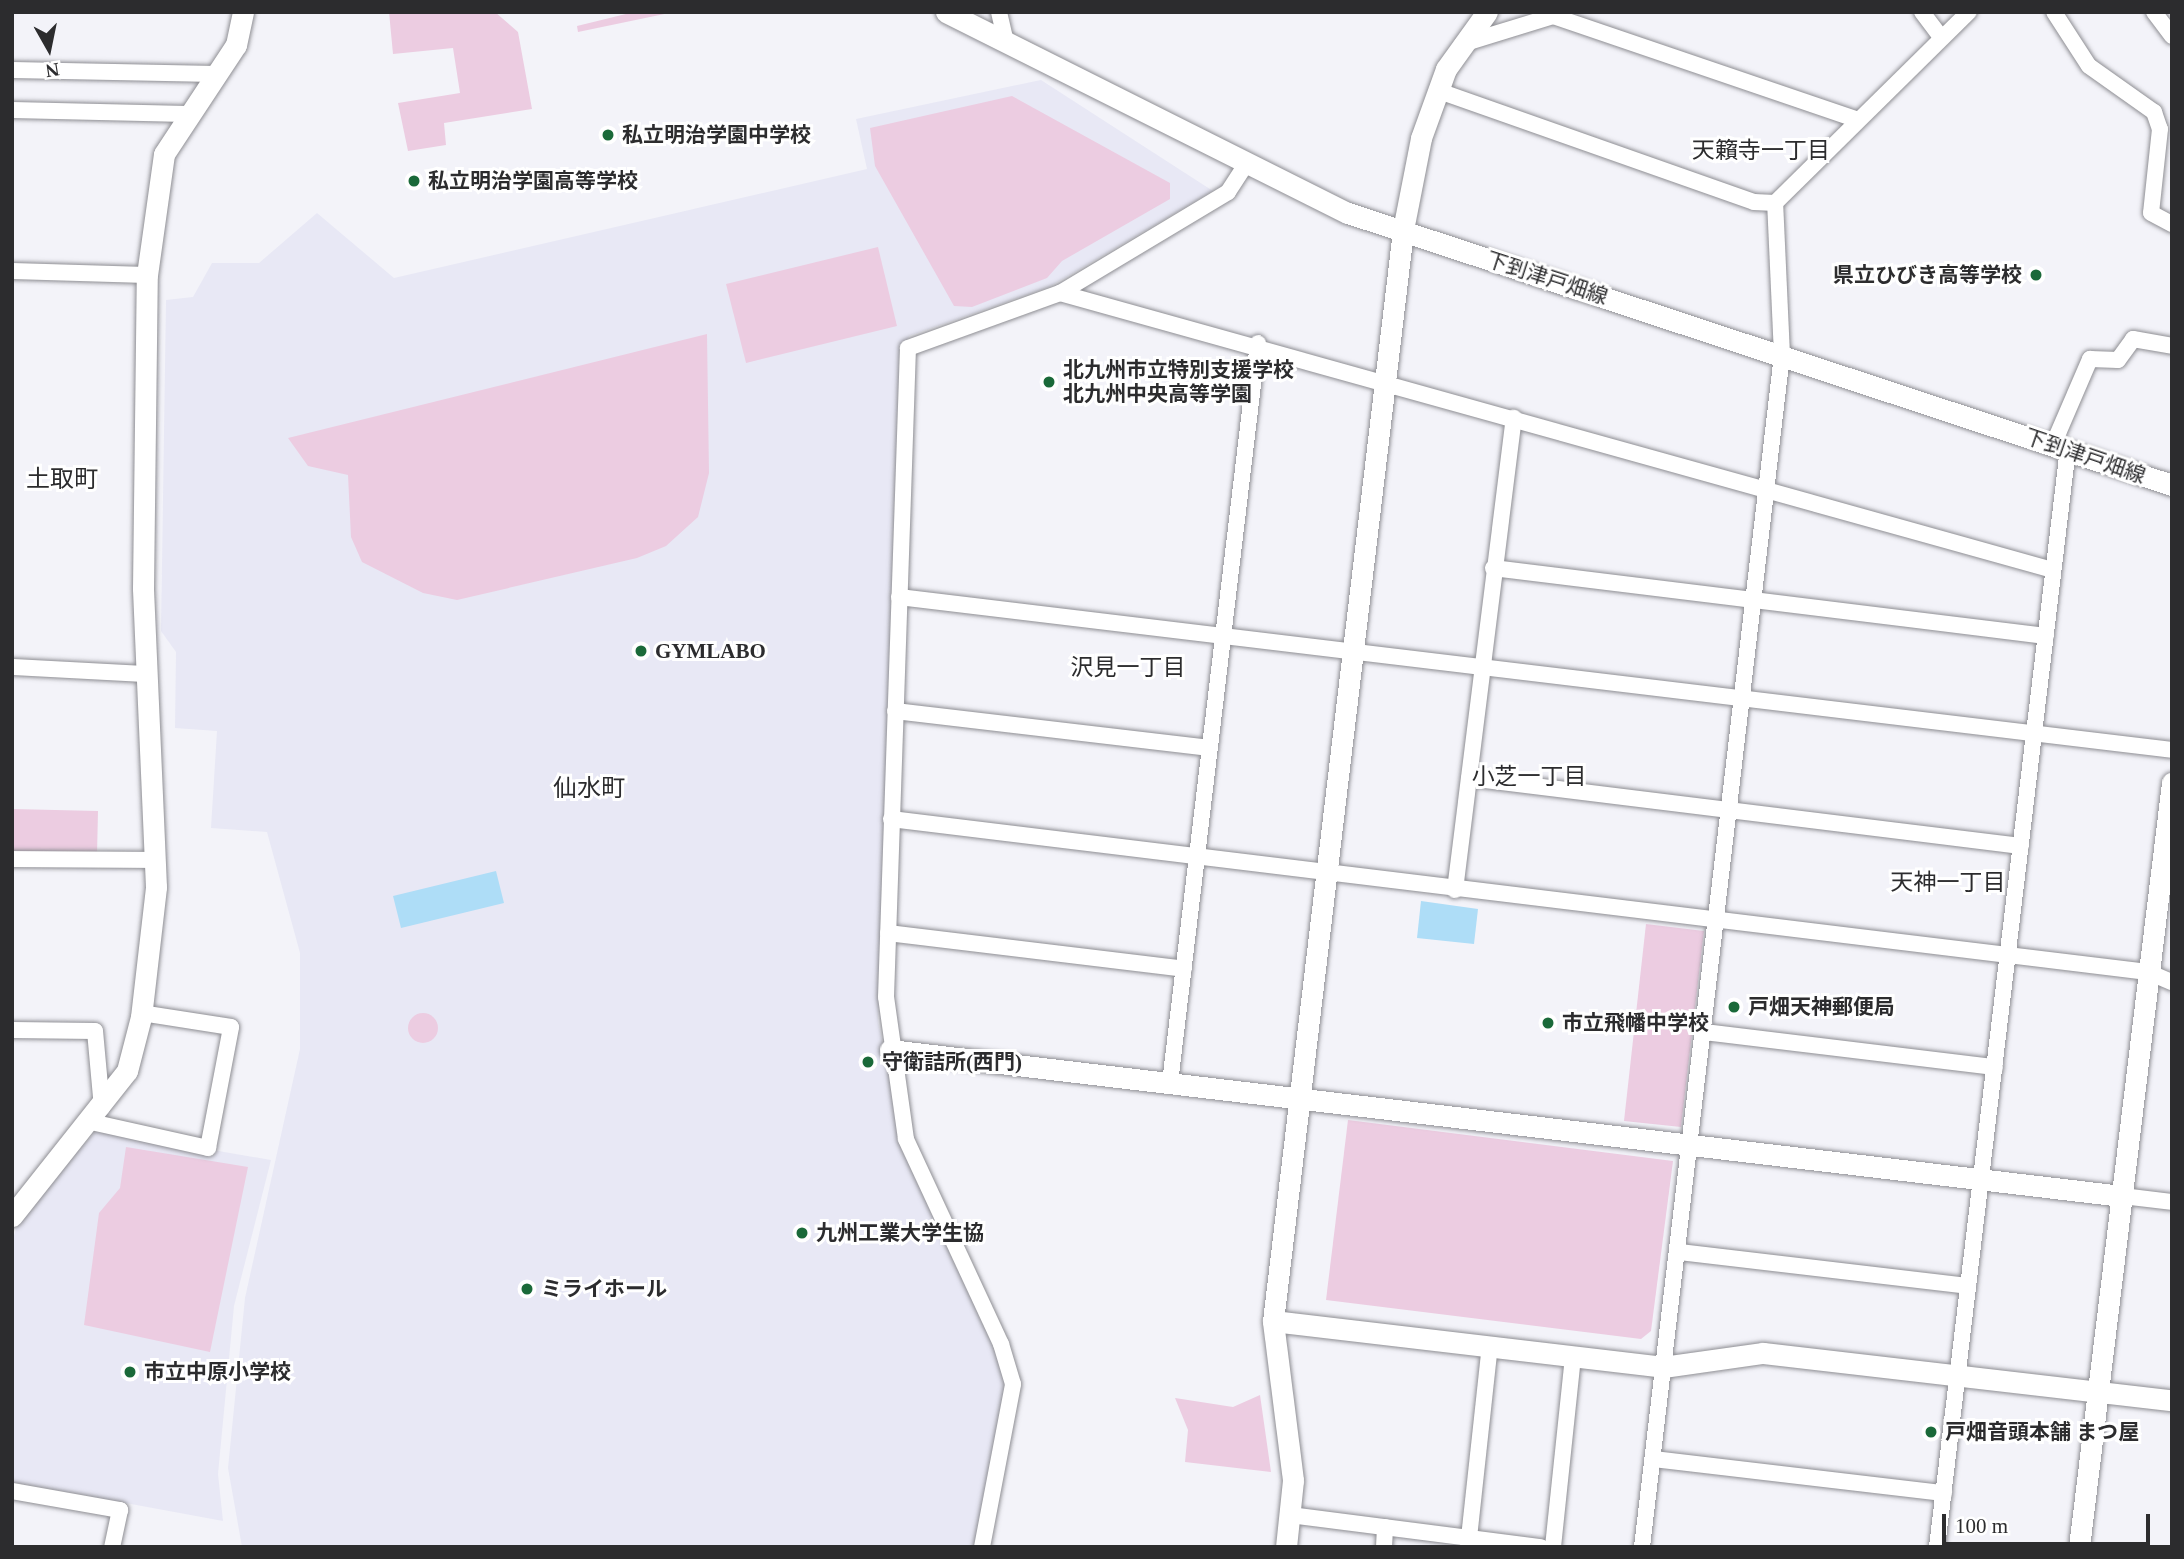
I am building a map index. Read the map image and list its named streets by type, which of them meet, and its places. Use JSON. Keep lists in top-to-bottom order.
{
  "streets": {
    "street": ["下到津戸畑線"]
  },
  "districts": [
    "天籟寺一丁目",
    "土取町",
    "沢見一丁目",
    "小芝一丁目",
    "仙水町",
    "天神一丁目"
  ],
  "places": [
    "私立明治学園中学校",
    "私立明治学園高等学校",
    "県立ひびき高等学校",
    "北九州市立特別支援学校 北九州中央高等学園",
    "GYMLABO",
    "戸畑天神郵便局",
    "市立飛幡中学校",
    "守衛詰所(西門)",
    "九州工業大学生協",
    "ミライホール",
    "市立中原小学校",
    "戸畑音頭本舗 まつ屋"
  ],
  "scale_bar": "100 m",
  "north": "bottom"
}
